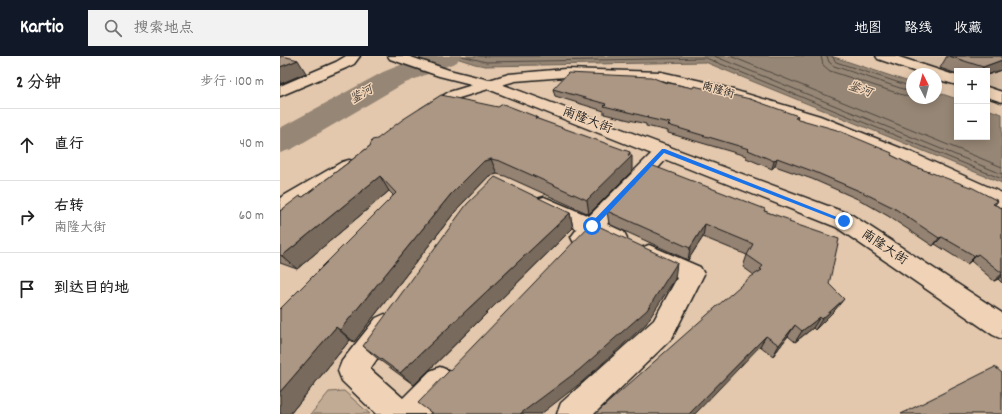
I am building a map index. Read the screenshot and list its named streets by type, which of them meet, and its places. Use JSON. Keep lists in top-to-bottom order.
{
  "streets": {
    "street": ["南隆街", "南隆大街"]
  },
  "crossings": [
    ["南隆街", "南隆大街"]
  ],
  "water": ["鉴河"],
  "north": "top",
  "page": {
    "header": "Kartio",
    "search": "搜索地点",
    "nav": ["地图", "路线", "收藏"],
    "heading": ["2 分钟", "步行 · 100 m"],
    "map_buttons": ["+", "−"],
    "list": [
      ["直行", "40 m"],
      ["右转", "南隆大街", "60 m"],
      "到达目的地"
    ]
  }
}
